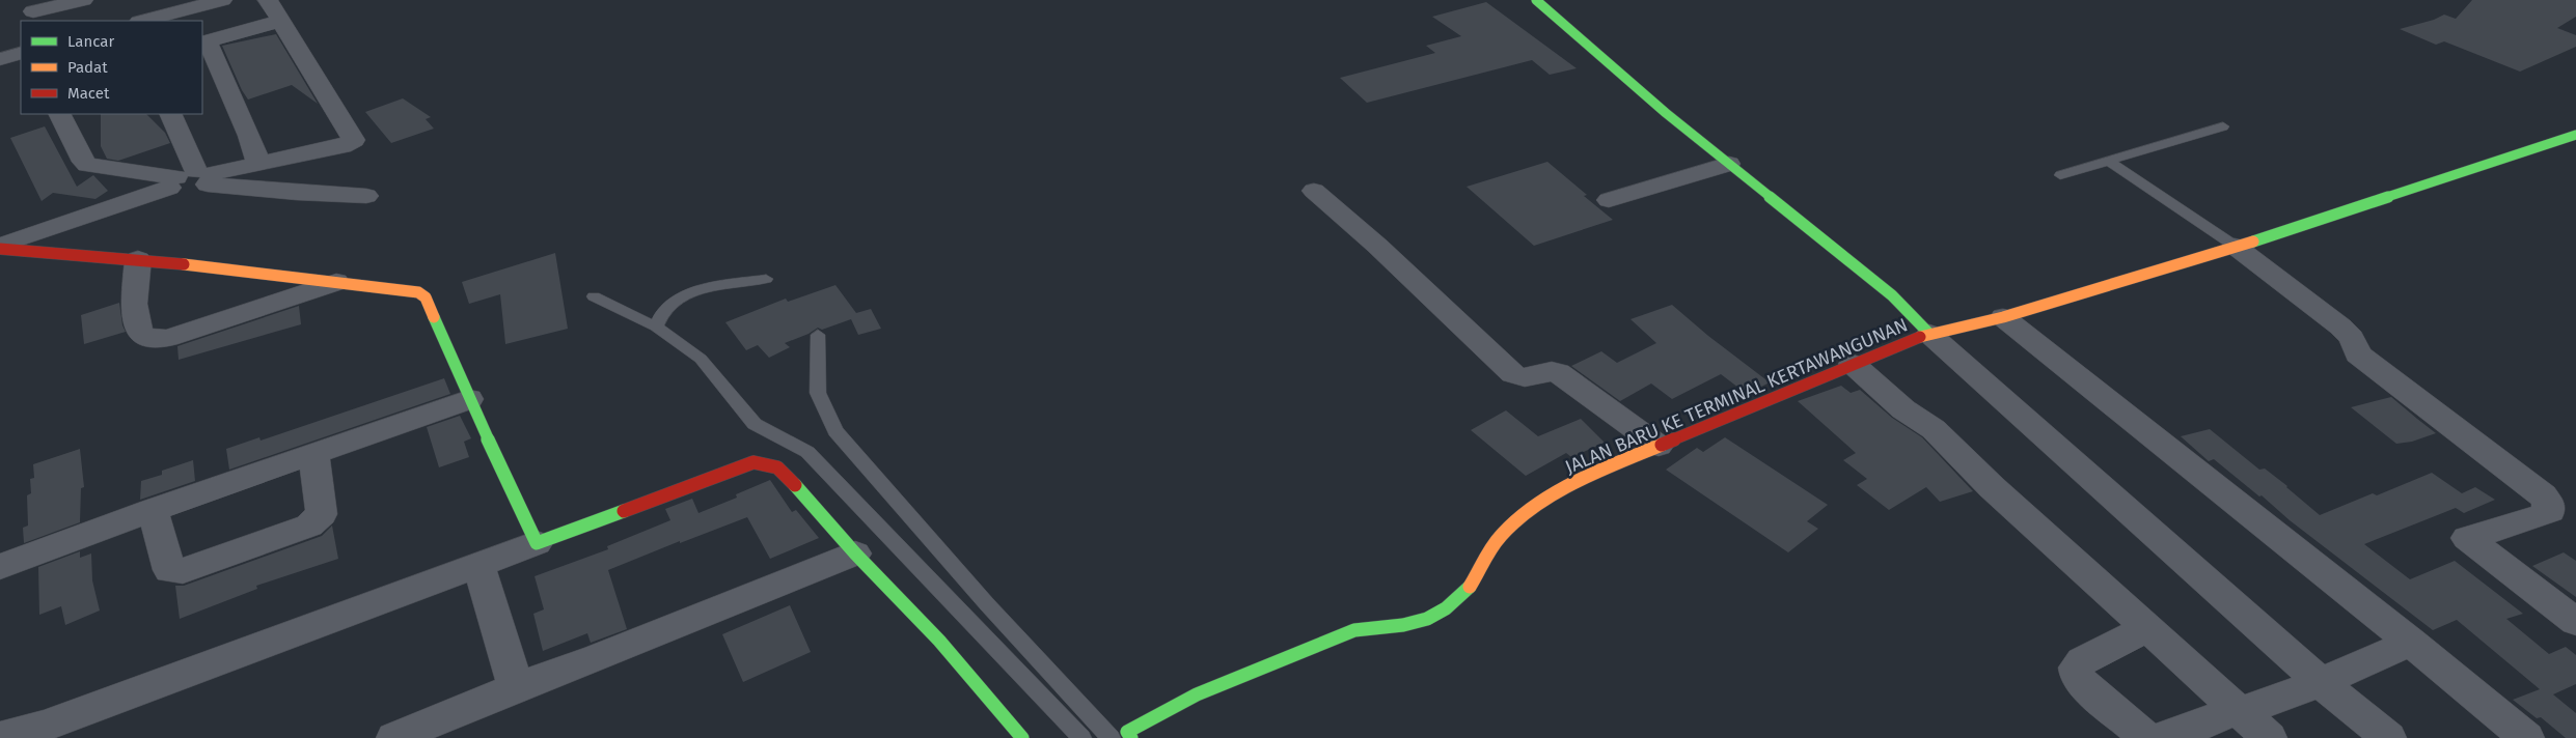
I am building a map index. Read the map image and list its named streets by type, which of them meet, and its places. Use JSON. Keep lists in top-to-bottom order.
{
  "streets": {
    "street": ["JALAN BARU KE TERMINAL KERTAWANGUNAN"]
  },
  "legend": ["Lancar", "Padat", "Macet"]
}
